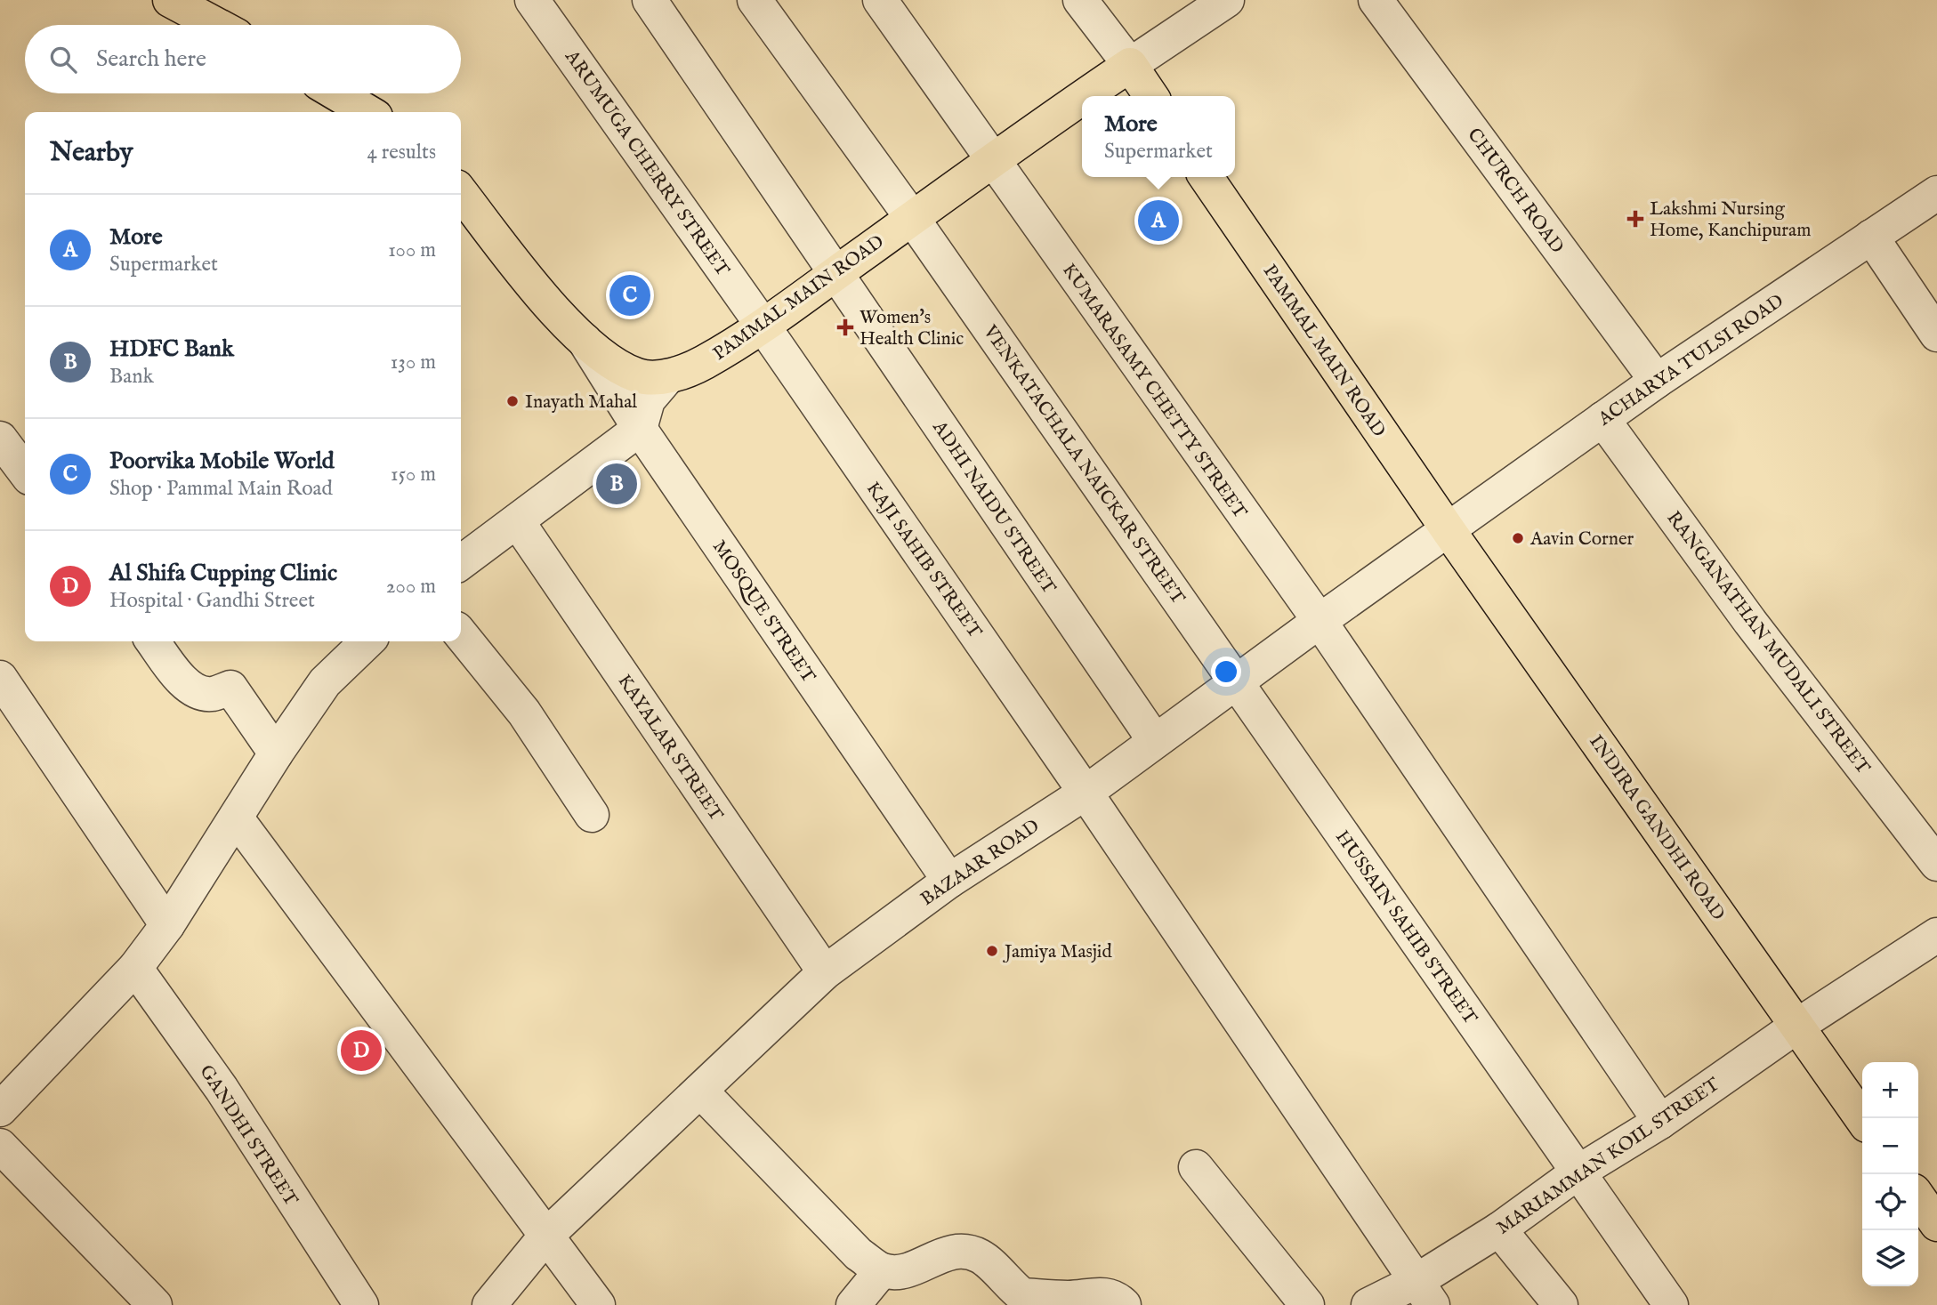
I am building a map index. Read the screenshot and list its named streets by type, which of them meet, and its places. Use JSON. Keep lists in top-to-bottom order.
{
  "streets": {
    "main road": ["PAMMAL MAIN ROAD", "INDIRA GANDHI ROAD"],
    "street": [
      "ARUMUGA CHERRY STREET",
      "CHURCH ROAD",
      "ACHARYA TULSI ROAD",
      "KUMARASAMY CHETTY STREET",
      "VENKATACHALA NAICKAR STREET",
      "ADHI NAIDU STREET",
      "KAJI SAHIB STREET",
      "MOSQUE STREET",
      "RANGANATHAN MUDALI STREET",
      "KAYALAR STREET",
      "BAZAAR ROAD",
      "HUSSAIN SAHIB STREET",
      "GANDHI STREET",
      "MARIAMMAN KOIL STREET"
    ]
  },
  "crossings": [
    ["ARUMUGA CHERRY STREET", "PAMMAL MAIN ROAD"],
    ["ARUMUGA CHERRY STREET", "KAJI SAHIB STREET"],
    ["CHURCH ROAD", "ACHARYA TULSI ROAD"],
    ["PAMMAL MAIN ROAD", "ACHARYA TULSI ROAD"],
    ["PAMMAL MAIN ROAD", "KUMARASAMY CHETTY STREET"],
    ["PAMMAL MAIN ROAD", "VENKATACHALA NAICKAR STREET"],
    ["PAMMAL MAIN ROAD", "ADHI NAIDU STREET"],
    ["PAMMAL MAIN ROAD", "KAJI SAHIB STREET"],
    ["PAMMAL MAIN ROAD", "MOSQUE STREET"],
    ["PAMMAL MAIN ROAD", "INDIRA GANDHI ROAD"],
    ["PAMMAL MAIN ROAD", "BAZAAR ROAD"],
    ["ACHARYA TULSI ROAD", "RANGANATHAN MUDALI STREET"],
    ["ACHARYA TULSI ROAD", "INDIRA GANDHI ROAD"],
    ["ACHARYA TULSI ROAD", "BAZAAR ROAD"],
    ["KUMARASAMY CHETTY STREET", "BAZAAR ROAD"],
    ["KUMARASAMY CHETTY STREET", "MARIAMMAN KOIL STREET"],
    ["VENKATACHALA NAICKAR STREET", "BAZAAR ROAD"],
    ["VENKATACHALA NAICKAR STREET", "HUSSAIN SAHIB STREET"],
    ["ADHI NAIDU STREET", "BAZAAR ROAD"],
    ["KAJI SAHIB STREET", "BAZAAR ROAD"],
    ["KAJI SAHIB STREET", "MARIAMMAN KOIL STREET"],
    ["MOSQUE STREET", "BAZAAR ROAD"],
    ["KAYALAR STREET", "BAZAAR ROAD"],
    ["INDIRA GANDHI ROAD", "BAZAAR ROAD"],
    ["INDIRA GANDHI ROAD", "MARIAMMAN KOIL STREET"],
    ["BAZAAR ROAD", "HUSSAIN SAHIB STREET"],
    ["HUSSAIN SAHIB STREET", "MARIAMMAN KOIL STREET"]
  ],
  "places": {
    "health": ["Lakshmi Nursing Home, Kanchipuram", "Women's Health Clinic"],
    "other": ["Inayath Mahal", "Aavin Corner", "Jamiya Masjid"]
  },
  "page": {
    "search": "Search here",
    "popup": ["More", "Supermarket"],
    "heading": ["Nearby", "4 results"],
    "list": [
      {
        "mark": "A",
        "name": "More",
        "note": "Supermarket",
        "value": "100 m"
      },
      {
        "mark": "B",
        "name": "HDFC Bank",
        "note": "Bank",
        "value": "130 m"
      },
      {
        "mark": "C",
        "name": "Poorvika Mobile World",
        "note": "Shop · Pammal Main Road",
        "value": "150 m"
      },
      {
        "mark": "D",
        "name": "Al Shifa Cupping Clinic",
        "note": "Hospital · Gandhi Street",
        "value": "200 m"
      }
    ],
    "pins": [
      "A",
      "C",
      "B",
      "D"
    ],
    "map_buttons": ["+", "−"]
  }
}
